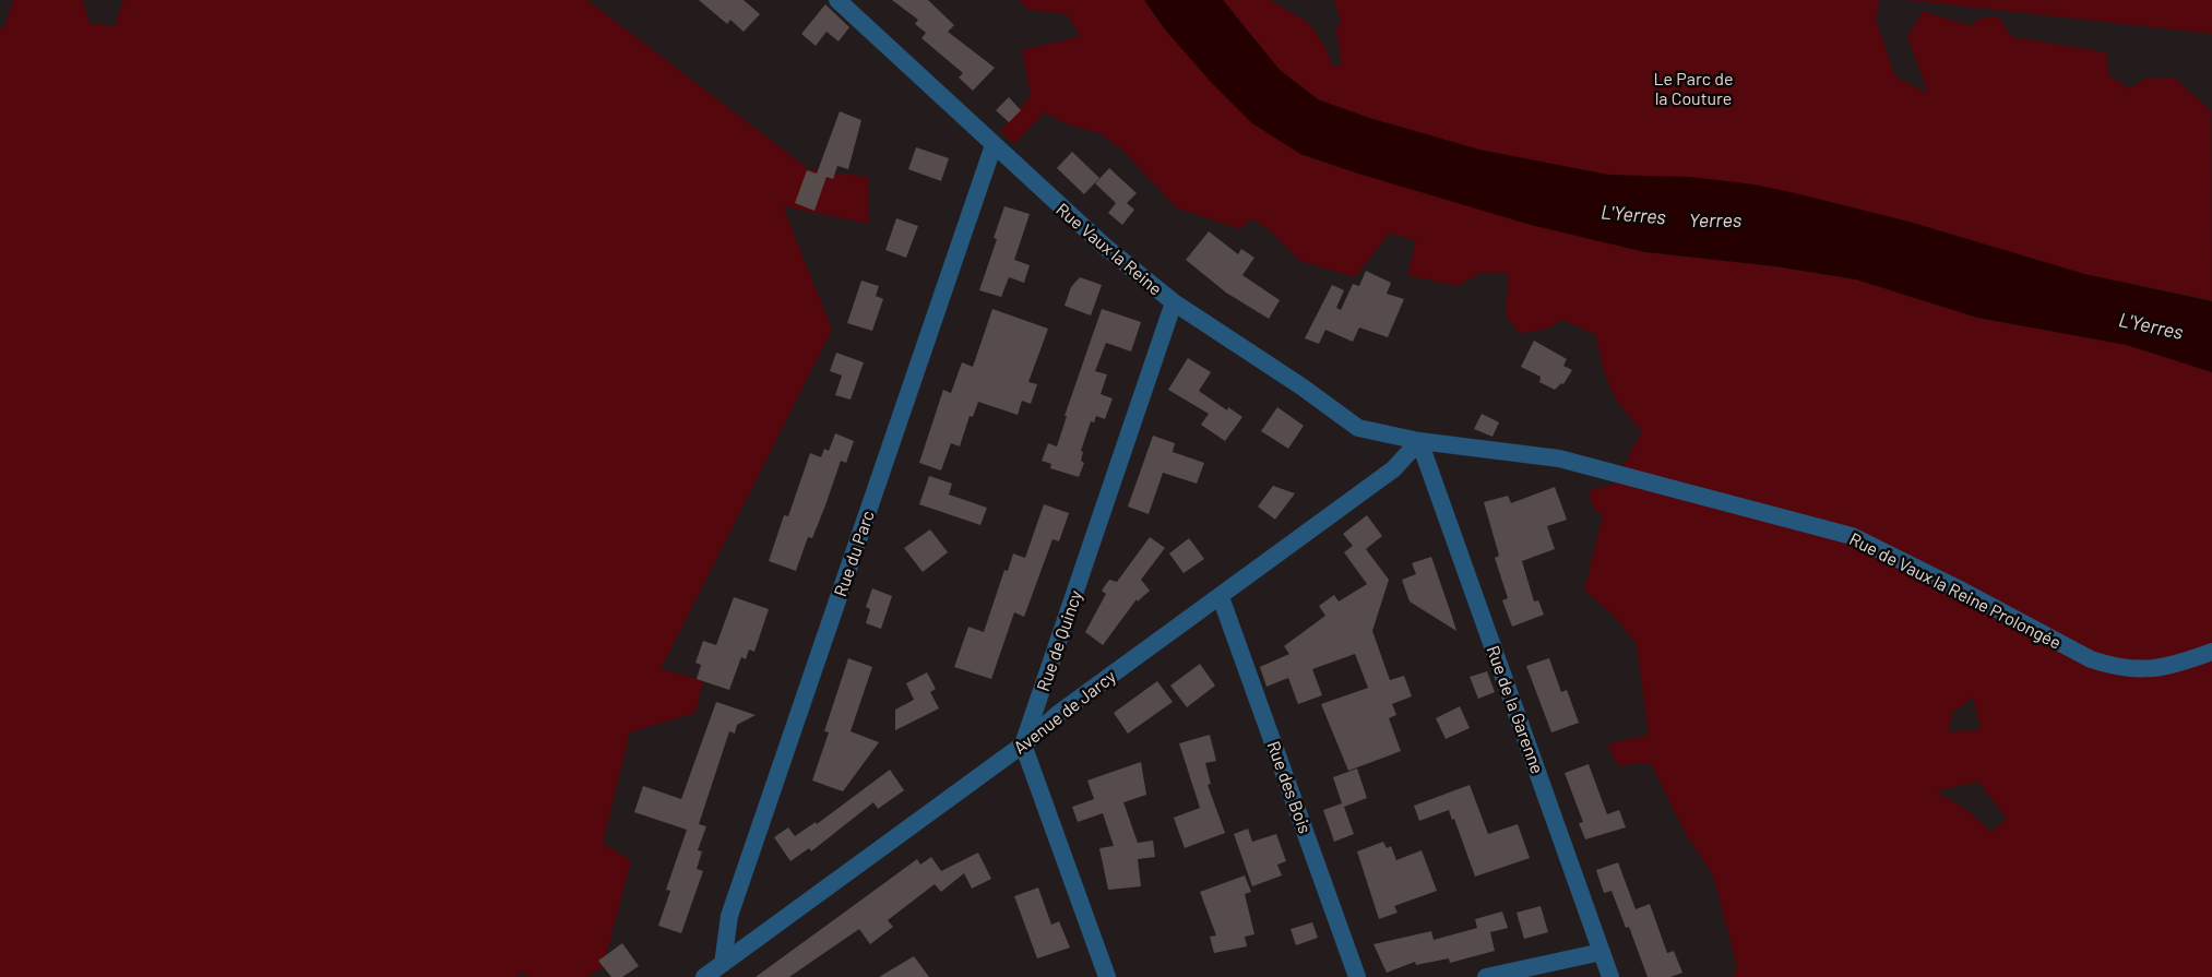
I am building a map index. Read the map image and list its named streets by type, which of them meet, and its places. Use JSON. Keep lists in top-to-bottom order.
{
  "streets": {
    "street": [
      "Rue Vaux la Reine",
      "Rue du Parc",
      "Rue de Vaux la Reine Prolongée",
      "Rue de Quincy",
      "Rue de la Garenne",
      "Avenue de Jarcy",
      "Rue des Bois"
    ]
  },
  "crossings": [
    ["Rue Vaux la Reine", "Rue du Parc"],
    ["Rue Vaux la Reine", "Rue de Vaux la Reine Prolongée"],
    ["Rue Vaux la Reine", "Rue de Quincy"],
    ["Rue Vaux la Reine", "Rue de la Garenne"],
    ["Rue Vaux la Reine", "Avenue de Jarcy"],
    ["Rue du Parc", "Avenue de Jarcy"],
    ["Rue de Quincy", "Avenue de Jarcy"],
    ["Rue de la Garenne", "Avenue de Jarcy"],
    ["Avenue de Jarcy", "Rue des Bois"]
  ],
  "water": ["L'Yerres", "Yerres"],
  "parks": ["Le Parc de la Couture"]
}
